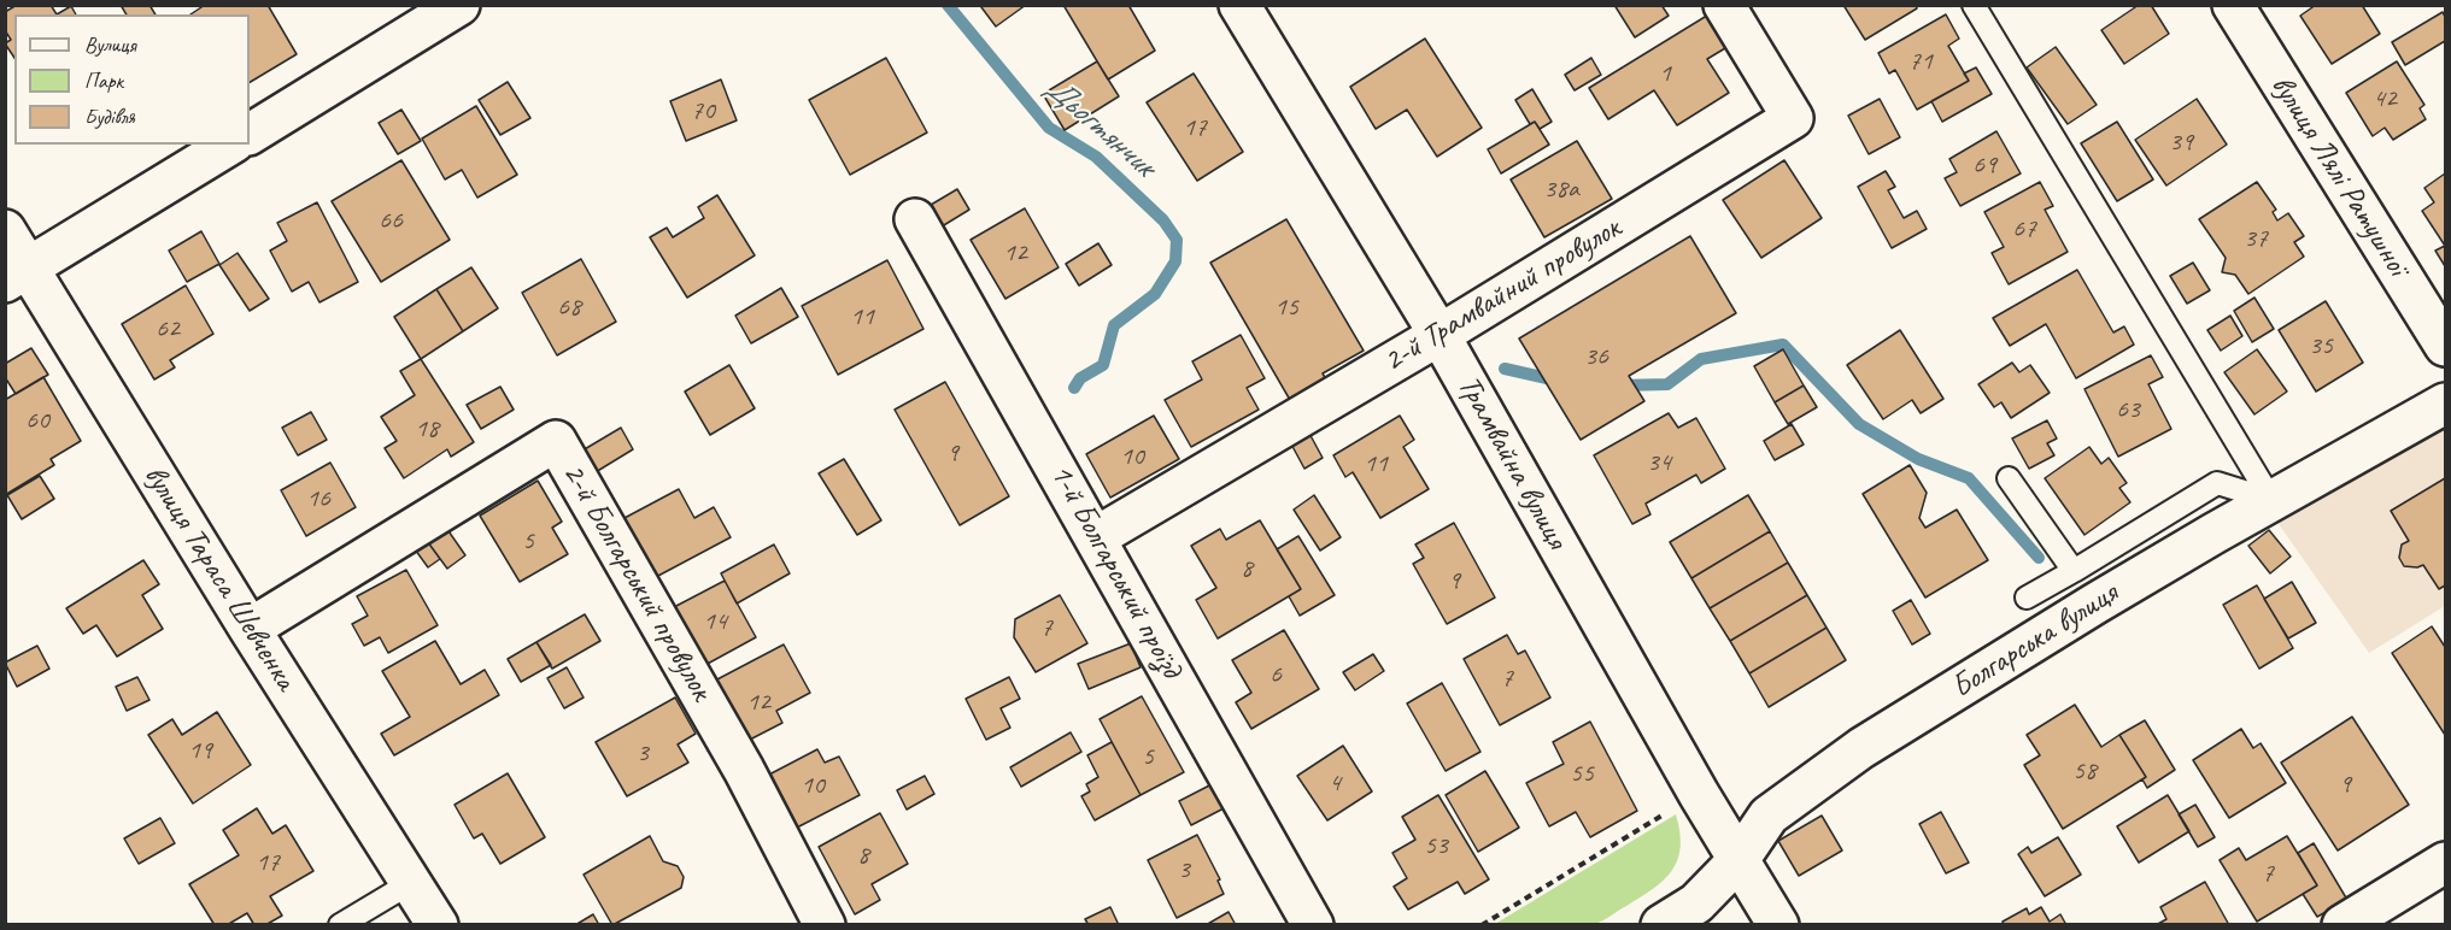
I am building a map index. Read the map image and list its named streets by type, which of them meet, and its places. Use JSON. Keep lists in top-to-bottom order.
{
  "streets": {
    "street": [
      "вулиця Лялі Ратушної",
      "2-й Трамвайний провулок",
      "Трамвайна вулиця",
      "1-й Болгарський проїзд",
      "вулиця Тараса Шевченка",
      "2-й Болгарський провулок",
      "Болгарська вулиця"
    ]
  },
  "crossings": [
    ["2-й Трамвайний провулок", "Трамвайна вулиця"],
    ["2-й Трамвайний провулок", "1-й Болгарський проїзд"],
    ["Трамвайна вулиця", "Болгарська вулиця"],
    ["вулиця Тараса Шевченка", "2-й Болгарський провулок"]
  ],
  "water": ["Дьогтянчик"],
  "house_numbers": [
    "71",
    "1",
    "42",
    "70",
    "17",
    "39",
    "69",
    "38а",
    "66",
    "67",
    "37",
    "12",
    "68",
    "15",
    "11",
    "62",
    "35",
    "36",
    "63",
    "60",
    "18",
    "9",
    "10",
    "34",
    "11",
    "16",
    "5",
    "8",
    "9",
    "14",
    "7",
    "6",
    "7",
    "12",
    "19",
    "3",
    "5",
    "58",
    "55",
    "4",
    "9",
    "10",
    "53",
    "8",
    "17",
    "3",
    "7"
  ],
  "legend": ["Вулиця", "Парк", "Будівля"]
}
